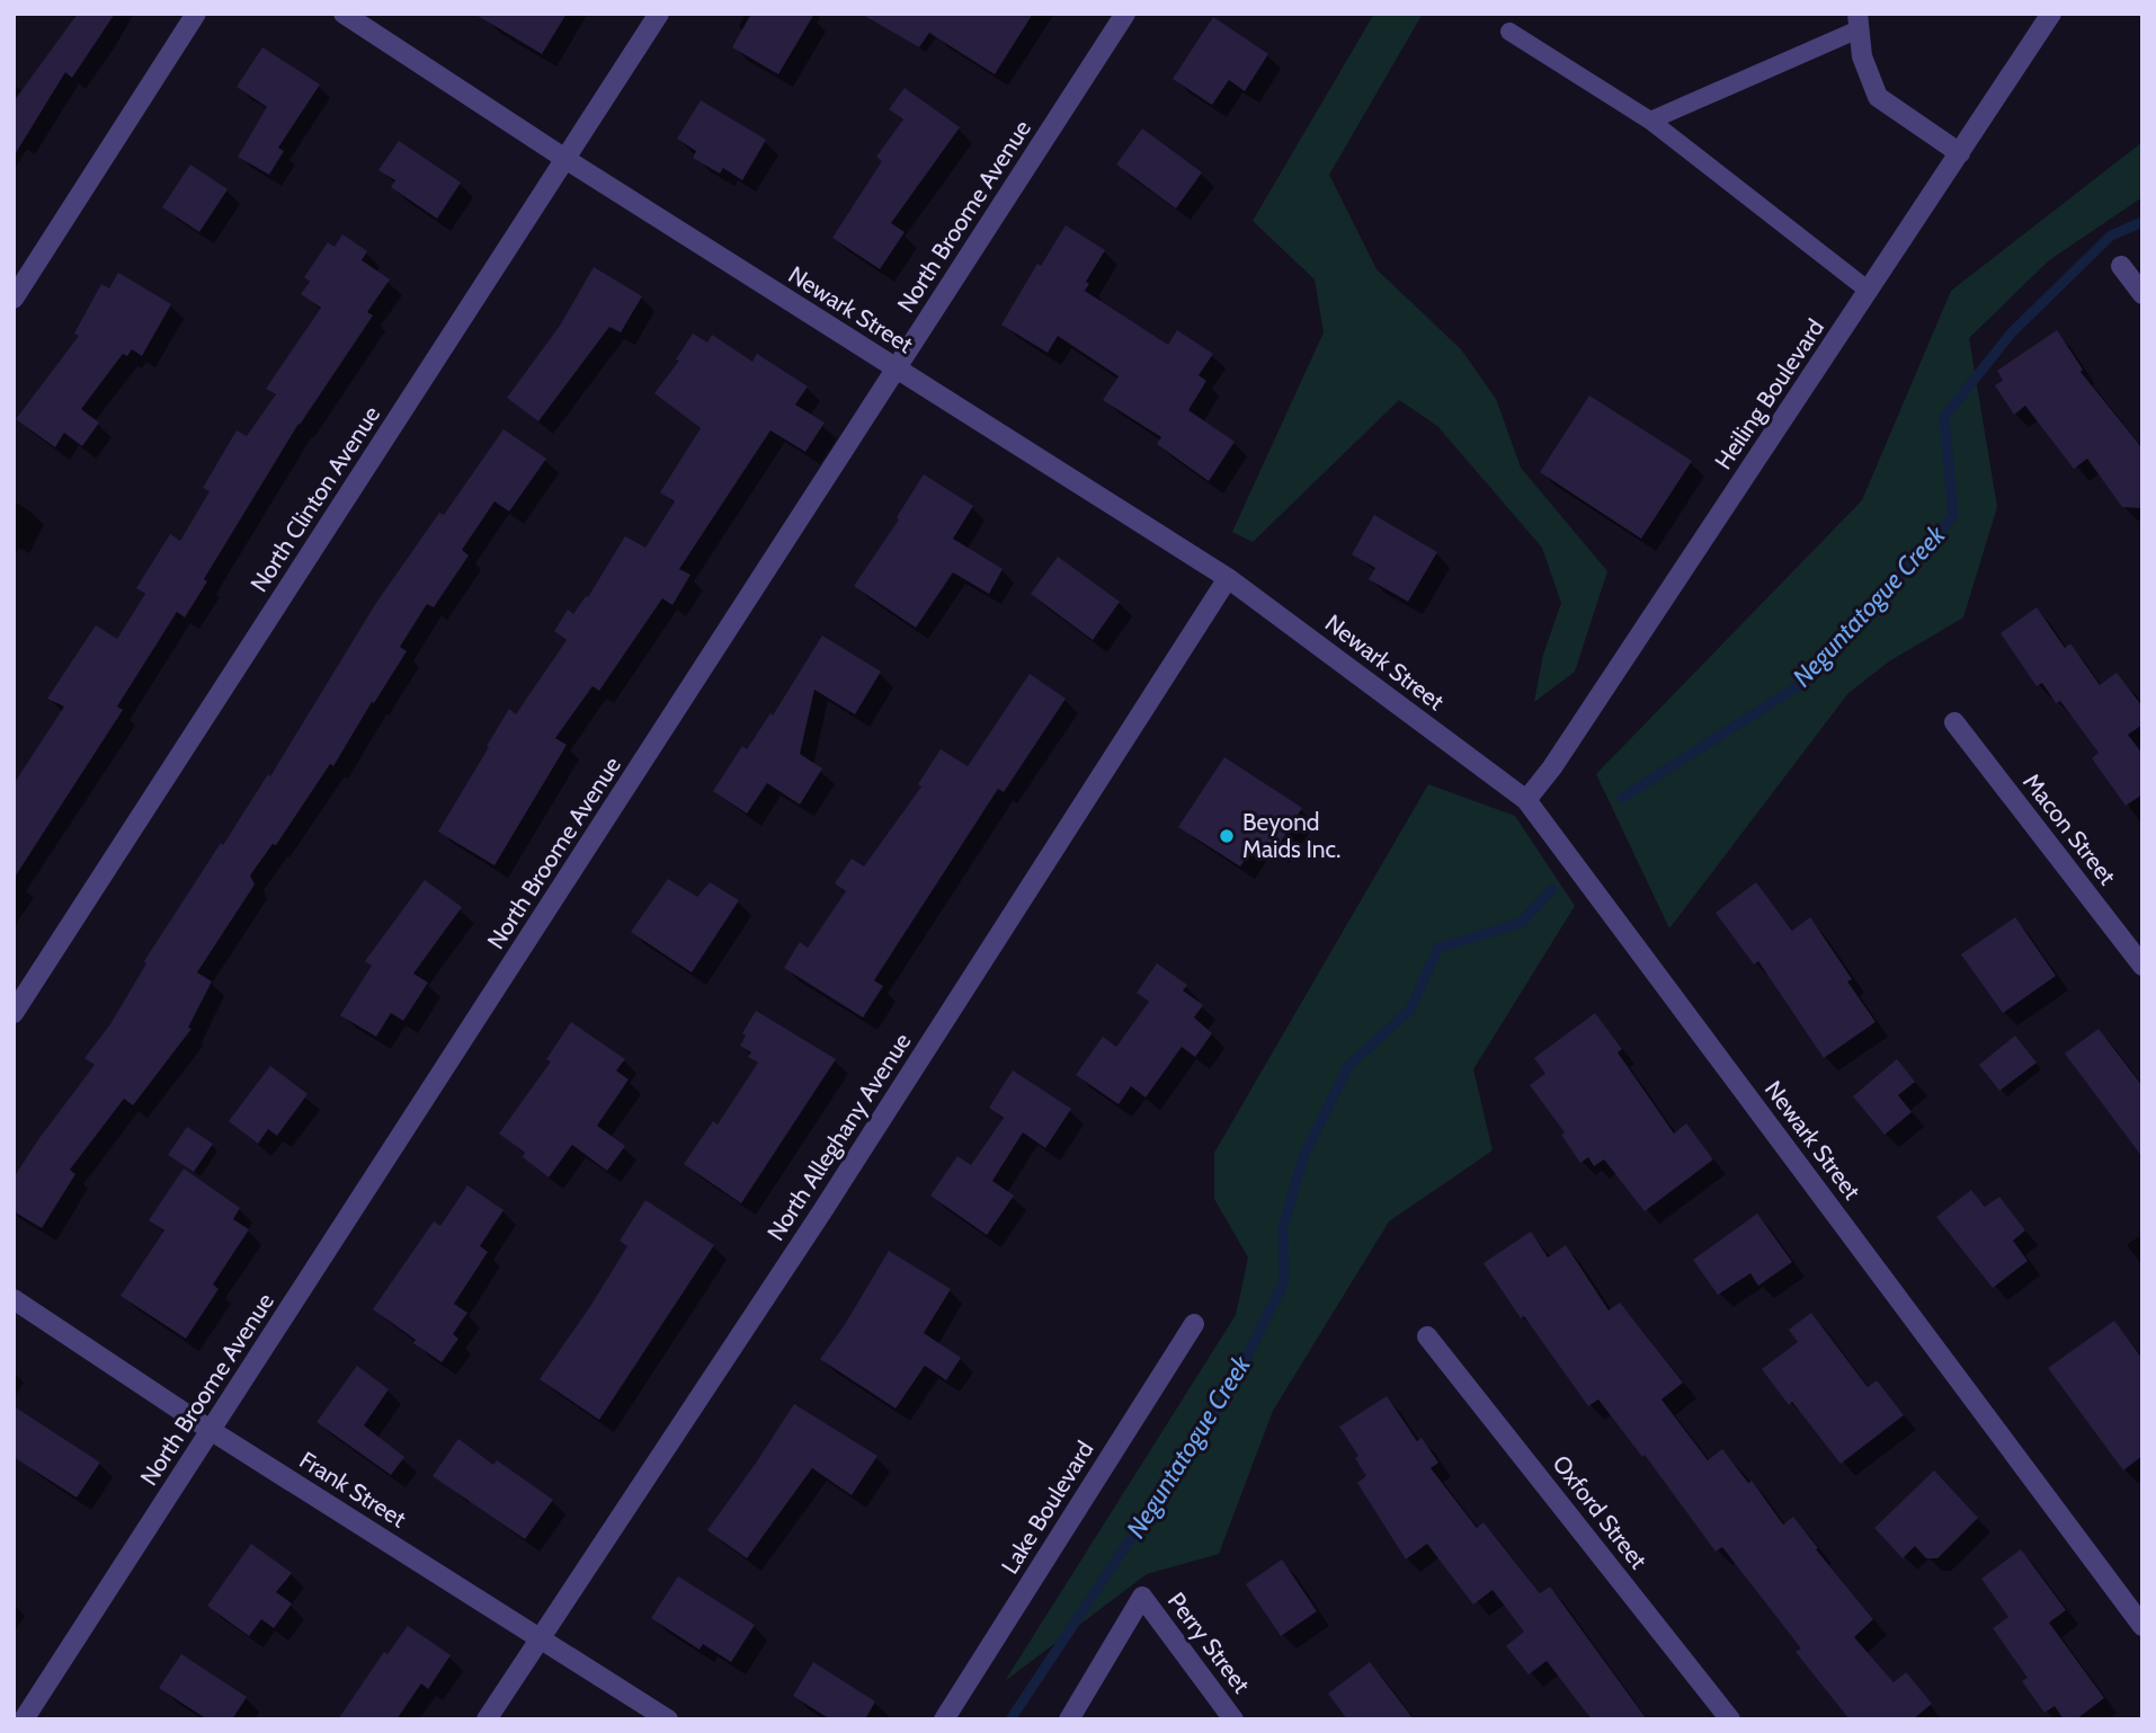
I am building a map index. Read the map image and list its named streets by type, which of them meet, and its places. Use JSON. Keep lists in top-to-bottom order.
{
  "streets": {
    "street": [
      "North Broome Avenue",
      "Newark Street",
      "Heiling Boulevard",
      "North Clinton Avenue",
      "Macon Street",
      "North Alleghany Avenue",
      "Frank Street",
      "Lake Boulevard",
      "Oxford Street",
      "Perry Street"
    ]
  },
  "crossings": [
    ["North Broome Avenue", "Newark Street"],
    ["North Broome Avenue", "Frank Street"],
    ["Newark Street", "Heiling Boulevard"],
    ["Newark Street", "North Clinton Avenue"],
    ["Newark Street", "North Alleghany Avenue"],
    ["North Alleghany Avenue", "Frank Street"]
  ],
  "water": ["Neguntatogue Creek"],
  "places": ["Beyond Maids Inc."]
}
